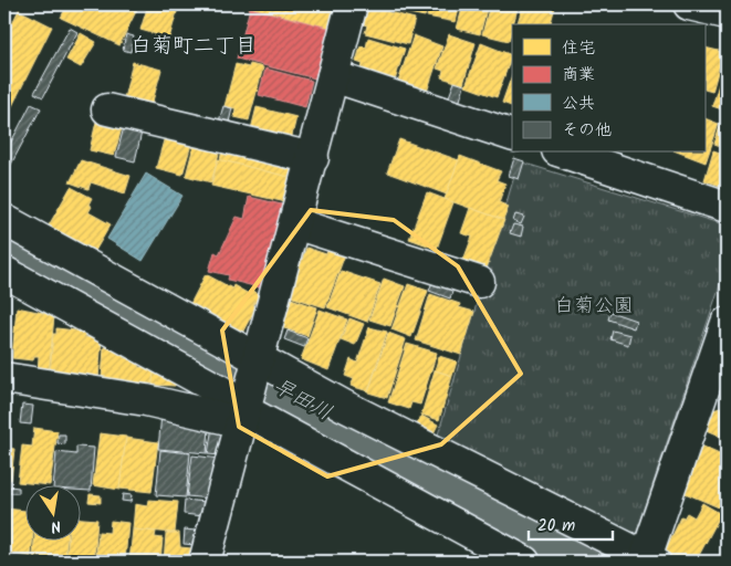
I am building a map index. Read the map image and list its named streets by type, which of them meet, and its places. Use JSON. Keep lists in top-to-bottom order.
{
  "districts": ["白菊町二丁目"],
  "water": ["早田川"],
  "parks": ["白菊公園"],
  "legend": [
    "住宅",
    "商業",
    "公共",
    "その他"
  ],
  "scale_bar": "20 m",
  "north": "bottom"
}
